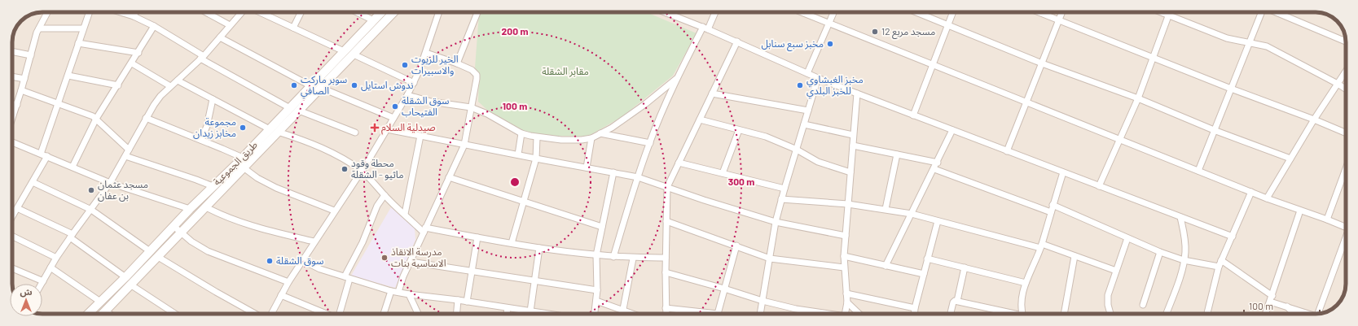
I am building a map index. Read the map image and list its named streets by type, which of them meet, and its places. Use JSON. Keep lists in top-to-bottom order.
{
  "streets": {
    "main road": ["طريق الجموعية"]
  },
  "parks": ["مقابر الشقلة"],
  "places": {
    "other": [
      "مسجد مربع 12",
      "مخبز سبع سنابل",
      "الخير للزيوت والاسبيرات",
      "سوبر ماركت الصافي",
      "ندوش استايل",
      "مخبز الغبشاوي للخبز البلدي",
      "سوق الشقلة الفتيحاب",
      "مجموعة مخابز زيدان",
      "محطة وقود ماثيو - الشقلة",
      "مسجد عثمان بن عفان",
      "مدرسة الانقاذ الاساسية بنات",
      "سوق الشقلة"
    ],
    "health": ["صيدلية السلام"]
  },
  "scale_bar": "100 m",
  "north": "top",
  "rings": ["200 m", "100 m", "300 m"]
}
